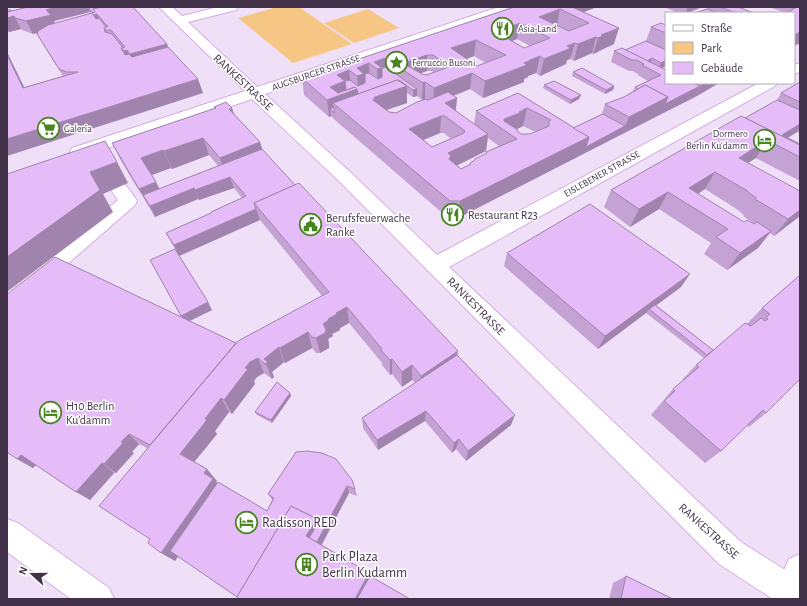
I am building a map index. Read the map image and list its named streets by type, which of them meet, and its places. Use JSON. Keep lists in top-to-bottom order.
{
  "streets": {
    "street": ["AUGSBURGER STRASSE", "RANKESTRASSE", "EISLEBENER STRASSE"]
  },
  "crossings": [
    ["AUGSBURGER STRASSE", "RANKESTRASSE"],
    ["RANKESTRASSE", "EISLEBENER STRASSE"]
  ],
  "places": {
    "restaurant": ["Asia-Land", "Restaurant R23"],
    "place": ["Ferruccio Busoni"],
    "supermarket": ["Galeria"],
    "hotel": ["Dormero Berlin Ku'damm", "H10 Berlin Ku'damm", "Radisson RED"],
    "public building": ["Berufsfeuerwache Ranke"],
    "building": ["Park Plaza Berlin Kudamm"]
  },
  "legend": ["Straße", "Park", "Gebäude"],
  "north": "left"
}
